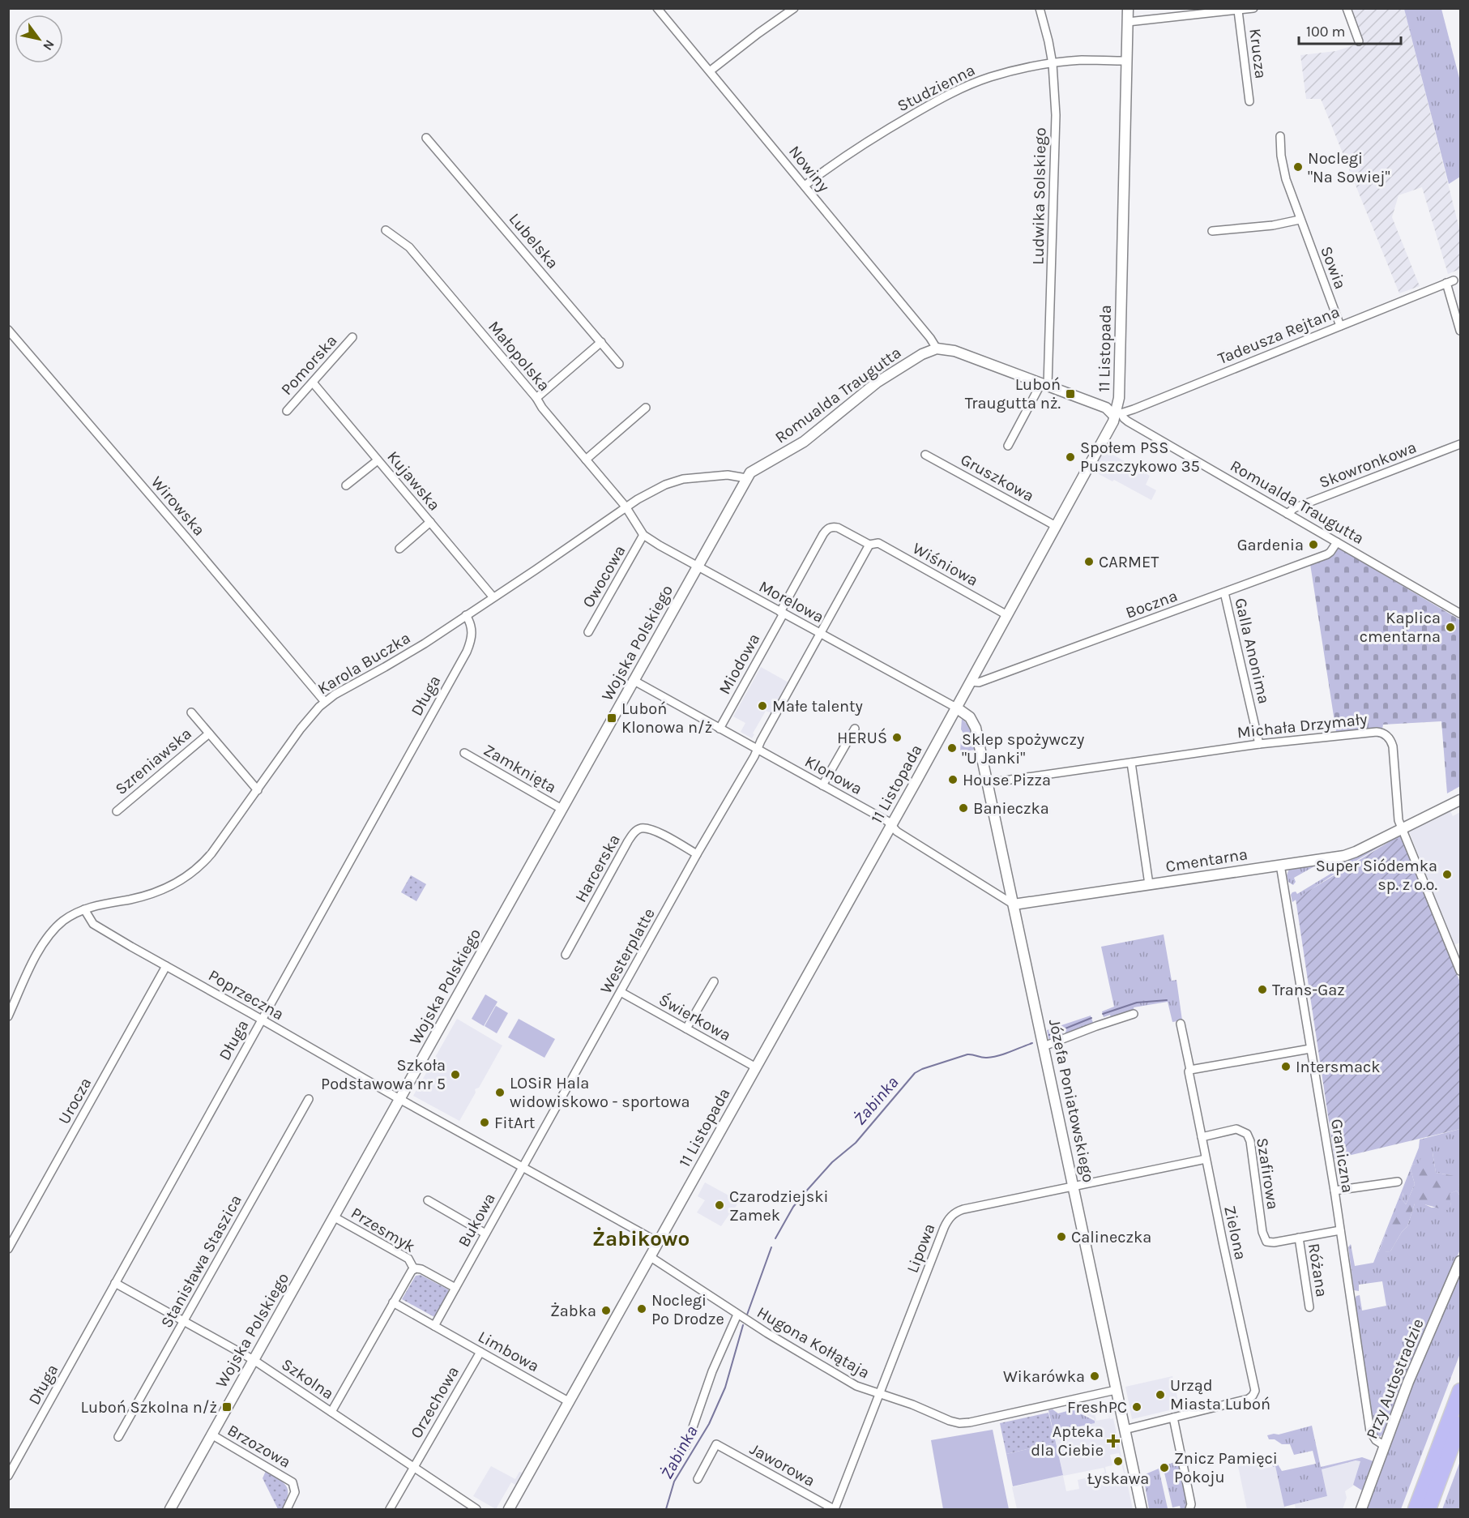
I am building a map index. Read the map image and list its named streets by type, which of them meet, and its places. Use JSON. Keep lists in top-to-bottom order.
{
  "streets": {
    "street": [
      "Krucza",
      "Studzienna",
      "Nowiny",
      "Ludwika Solskiego",
      "Lubelska",
      "Sowia",
      "Tadeusza Rejtana",
      "11 Listopada",
      "Małopolska",
      "Pomorska",
      "Romualda Traugutta",
      "Skowronkowa",
      "Gruszkowa",
      "Kujawska",
      "Wirowska",
      "Wiśniowa",
      "Owocowa",
      "Morelowa",
      "Boczna",
      "Wojska Polskiego",
      "Galla Anonima",
      "Karola Buczka",
      "Miodowa",
      "Długa",
      "Michała Drzymały",
      "Szreniawska",
      "Zamknięta",
      "Klonowa",
      "Cmentarna",
      "Harcerska",
      "Westerplatte",
      "Poprzeczna",
      "Świerkowa",
      "Urocza",
      "Józefa Poniatowskiego",
      "Graniczna",
      "Szafirowa",
      "Bukowa",
      "Przesmyk",
      "Zielona",
      "Lipowa",
      "Stanisława Staszica",
      "Różana",
      "Hugona Kołłątaja",
      "Limbowa",
      "Szkolna",
      "Przy Autostradzie",
      "Orzechowa",
      "Brzozowa",
      "Jaworowa"
    ]
  },
  "crossings": [
    ["Studzienna", "Nowiny"],
    ["Studzienna", "Ludwika Solskiego"],
    ["Studzienna", "11 Listopada"],
    ["Nowiny", "Romualda Traugutta"],
    ["Ludwika Solskiego", "Romualda Traugutta"],
    ["Sowia", "Tadeusza Rejtana"],
    ["Tadeusza Rejtana", "11 Listopada"],
    ["Tadeusza Rejtana", "Romualda Traugutta"],
    ["11 Listopada", "Romualda Traugutta"],
    ["11 Listopada", "Gruszkowa"],
    ["11 Listopada", "Wiśniowa"],
    ["11 Listopada", "Morelowa"],
    ["11 Listopada", "Boczna"],
    ["11 Listopada", "Klonowa"],
    ["11 Listopada", "Świerkowa"],
    ["11 Listopada", "Józefa Poniatowskiego"],
    ["11 Listopada", "Hugona Kołłątaja"],
    ["11 Listopada", "Limbowa"],
    ["Małopolska", "Morelowa"],
    ["Małopolska", "Karola Buczka"],
    ["Pomorska", "Kujawska"],
    ["Romualda Traugutta", "Skowronkowa"],
    ["Romualda Traugutta", "Boczna"],
    ["Romualda Traugutta", "Wojska Polskiego"],
    ["Romualda Traugutta", "Karola Buczka"],
    ["Kujawska", "Karola Buczka"],
    ["Wirowska", "Karola Buczka"],
    ["Wiśniowa", "Morelowa"],
    ["Wiśniowa", "Miodowa"],
    ["Owocowa", "Morelowa"],
    ["Morelowa", "Wojska Polskiego"],
    ["Morelowa", "Karola Buczka"],
    ["Morelowa", "Miodowa"],
    ["Morelowa", "Józefa Poniatowskiego"],
    ["Boczna", "Galla Anonima"],
    ["Wojska Polskiego", "Karola Buczka"],
    ["Wojska Polskiego", "Zamknięta"],
    ["Wojska Polskiego", "Klonowa"],
    ["Wojska Polskiego", "Poprzeczna"],
    ["Wojska Polskiego", "Przesmyk"],
    ["Wojska Polskiego", "Szkolna"],
    ["Wojska Polskiego", "Brzozowa"],
    ["Galla Anonima", "Michała Drzymały"],
    ["Karola Buczka", "Długa"],
    ["Karola Buczka", "Poprzeczna"],
    ["Miodowa", "Klonowa"],
    ["Długa", "Poprzeczna"],
    ["Długa", "Szkolna"],
    ["Michała Drzymały", "Cmentarna"],
    ["Michała Drzymały", "Józefa Poniatowskiego"],
    ["Klonowa", "Cmentarna"],
    ["Klonowa", "Westerplatte"],
    ["Klonowa", "Józefa Poniatowskiego"],
    ["Cmentarna", "Józefa Poniatowskiego"],
    ["Cmentarna", "Graniczna"],
    ["Harcerska", "Westerplatte"],
    ["Westerplatte", "Świerkowa"],
    ["Westerplatte", "Bukowa"],
    ["Poprzeczna", "Urocza"],
    ["Józefa Poniatowskiego", "Lipowa"],
    ["Józefa Poniatowskiego", "Hugona Kołłątaja"],
    ["Graniczna", "Różana"],
    ["Graniczna", "Przy Autostradzie"],
    ["Szafirowa", "Zielona"],
    ["Szafirowa", "Różana"],
    ["Bukowa", "Limbowa"],
    ["Zielona", "Lipowa"],
    ["Lipowa", "Hugona Kołłątaja"],
    ["Lipowa", "Jaworowa"],
    ["Stanisława Staszica", "Szkolna"],
    ["Limbowa", "Orzechowa"],
    ["Szkolna", "Orzechowa"]
  ],
  "districts": ["Żabikowo"],
  "water": ["Żabinka"],
  "places": {
    "other": [
      "Noclegi \"Na Sowiej\"",
      "Społem PSS Puszczykowo 35",
      "Gardenia",
      "CARMET",
      "Kaplica cmentarna",
      "Małe talenty",
      "HERUŚ",
      "Sklep spożywczy \"U Janki\"",
      "House Pizza",
      "Banieczka",
      "Super Siódemka sp. z o.o.",
      "Trans-Gaz",
      "Intersmack",
      "Szkoła Podstawowa nr 5",
      "LOSiR Hala widowiskowo - sportowa",
      "FitArt",
      "Czarodziejski Zamek",
      "Calineczka",
      "Noclegi Po Drodze",
      "Żabka",
      "Wikarówka",
      "Urząd Miasta Luboń",
      "FreshPC",
      "Łyskawa",
      "Znicz Pamięci Pokoju"
    ],
    "transit": ["Luboń Traugutta nż.", "Luboń Klonowa n/ż", "Luboń Szkolna n/ż"],
    "health": ["Apteka dla Ciebie"]
  },
  "scale_bar": "100 m",
  "north": "bottom right"
}
